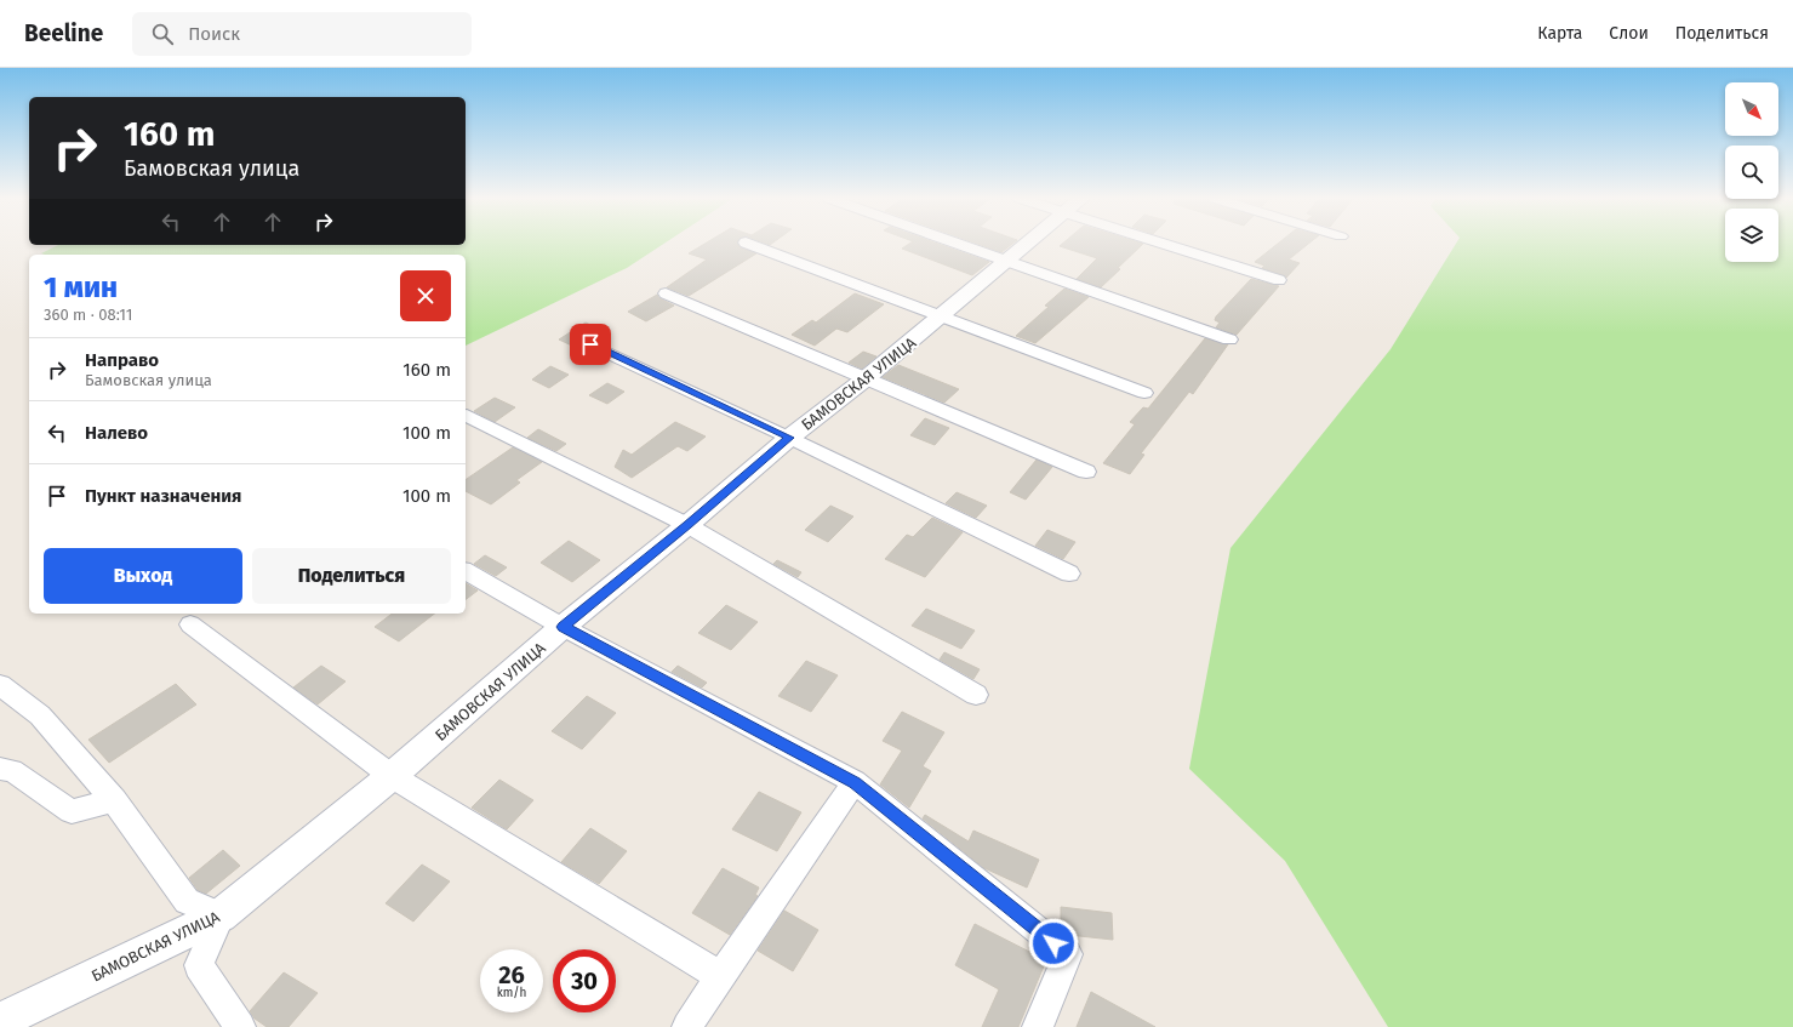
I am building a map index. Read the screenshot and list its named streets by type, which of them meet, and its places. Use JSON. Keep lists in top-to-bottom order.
{
  "streets": {
    "street": ["БАМОВСКАЯ УЛИЦА"]
  },
  "north": "bottom right",
  "page": {
    "header": "Beeline",
    "search": "Поиск",
    "nav": ["Карта", "Слои", "Поделиться"],
    "turn": ["160 m", "Бамовская улица"],
    "heading": ["1 мин", "360 m · 08:11"],
    "list": [
      {
        "name": "Направо",
        "note": "Бамовская улица",
        "value": "160 m"
      },
      {
        "name": "Налево",
        "value": "100 m"
      },
      {
        "name": "Пункт назначения",
        "value": "100 m"
      }
    ],
    "buttons": ["Выход", "Поделиться"],
    "speed": "26 km/h",
    "limit": "30"
  }
}
